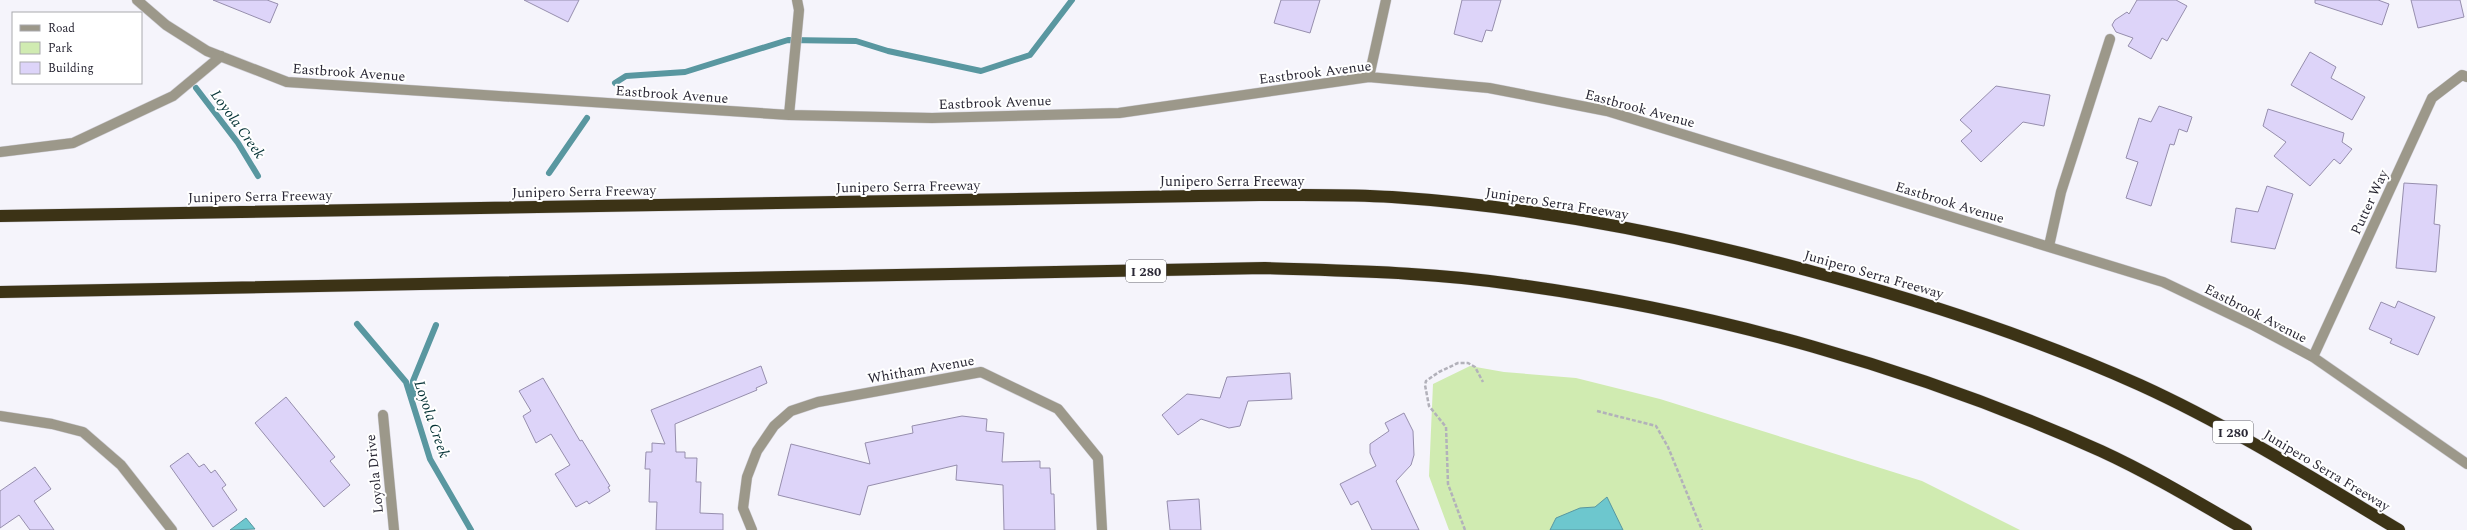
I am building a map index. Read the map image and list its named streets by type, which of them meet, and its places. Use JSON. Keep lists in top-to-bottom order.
{
  "streets": {
    "highway": ["Junipero Serra Freeway", "I 280"],
    "street": [
      "Eastbrook Avenue",
      "Putter Way",
      "Whitham Avenue",
      "Loyola Drive"
    ]
  },
  "crossings": [
    ["Eastbrook Avenue", "Putter Way"]
  ],
  "water": ["Loyola Creek"],
  "legend": ["Road", "Park", "Building"]
}
